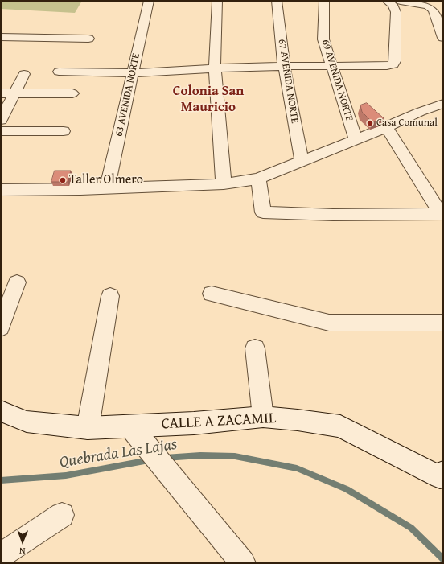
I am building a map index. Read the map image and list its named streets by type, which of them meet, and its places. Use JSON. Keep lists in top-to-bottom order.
{
  "streets": {
    "street": [
      "69 AVENIDA NORTE",
      "67 AVENIDA NORTE",
      "63 AVENIDA NORTE",
      "CALLE A ZACAMIL"
    ]
  },
  "districts": ["Colonia San Mauricio"],
  "water": ["Quebrada Las Lajas"],
  "places": ["Casa Comunal", "Taller Olmero"],
  "north": "bottom"
}
